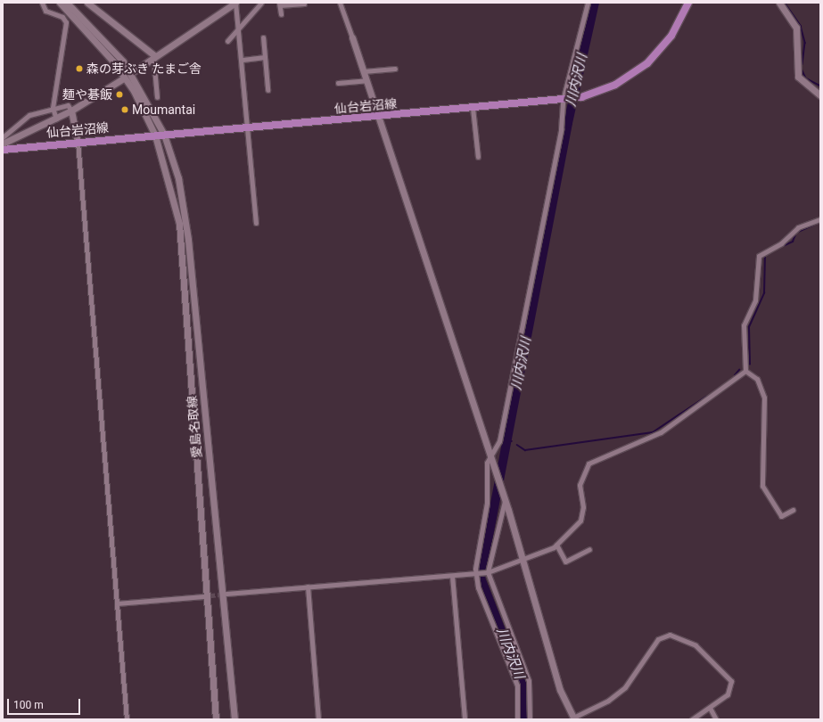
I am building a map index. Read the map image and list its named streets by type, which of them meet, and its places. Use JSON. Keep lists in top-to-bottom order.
{
  "streets": {
    "main road": ["仙台岩沼線"],
    "street": ["愛島名取線"]
  },
  "crossings": [
    ["仙台岩沼線", "愛島名取線"]
  ],
  "water": ["川内沢川"],
  "places": ["森の芽ぶき たまご舎", "麺や碁飯", "Moumantai"],
  "scale_bar": "100 m"
}
